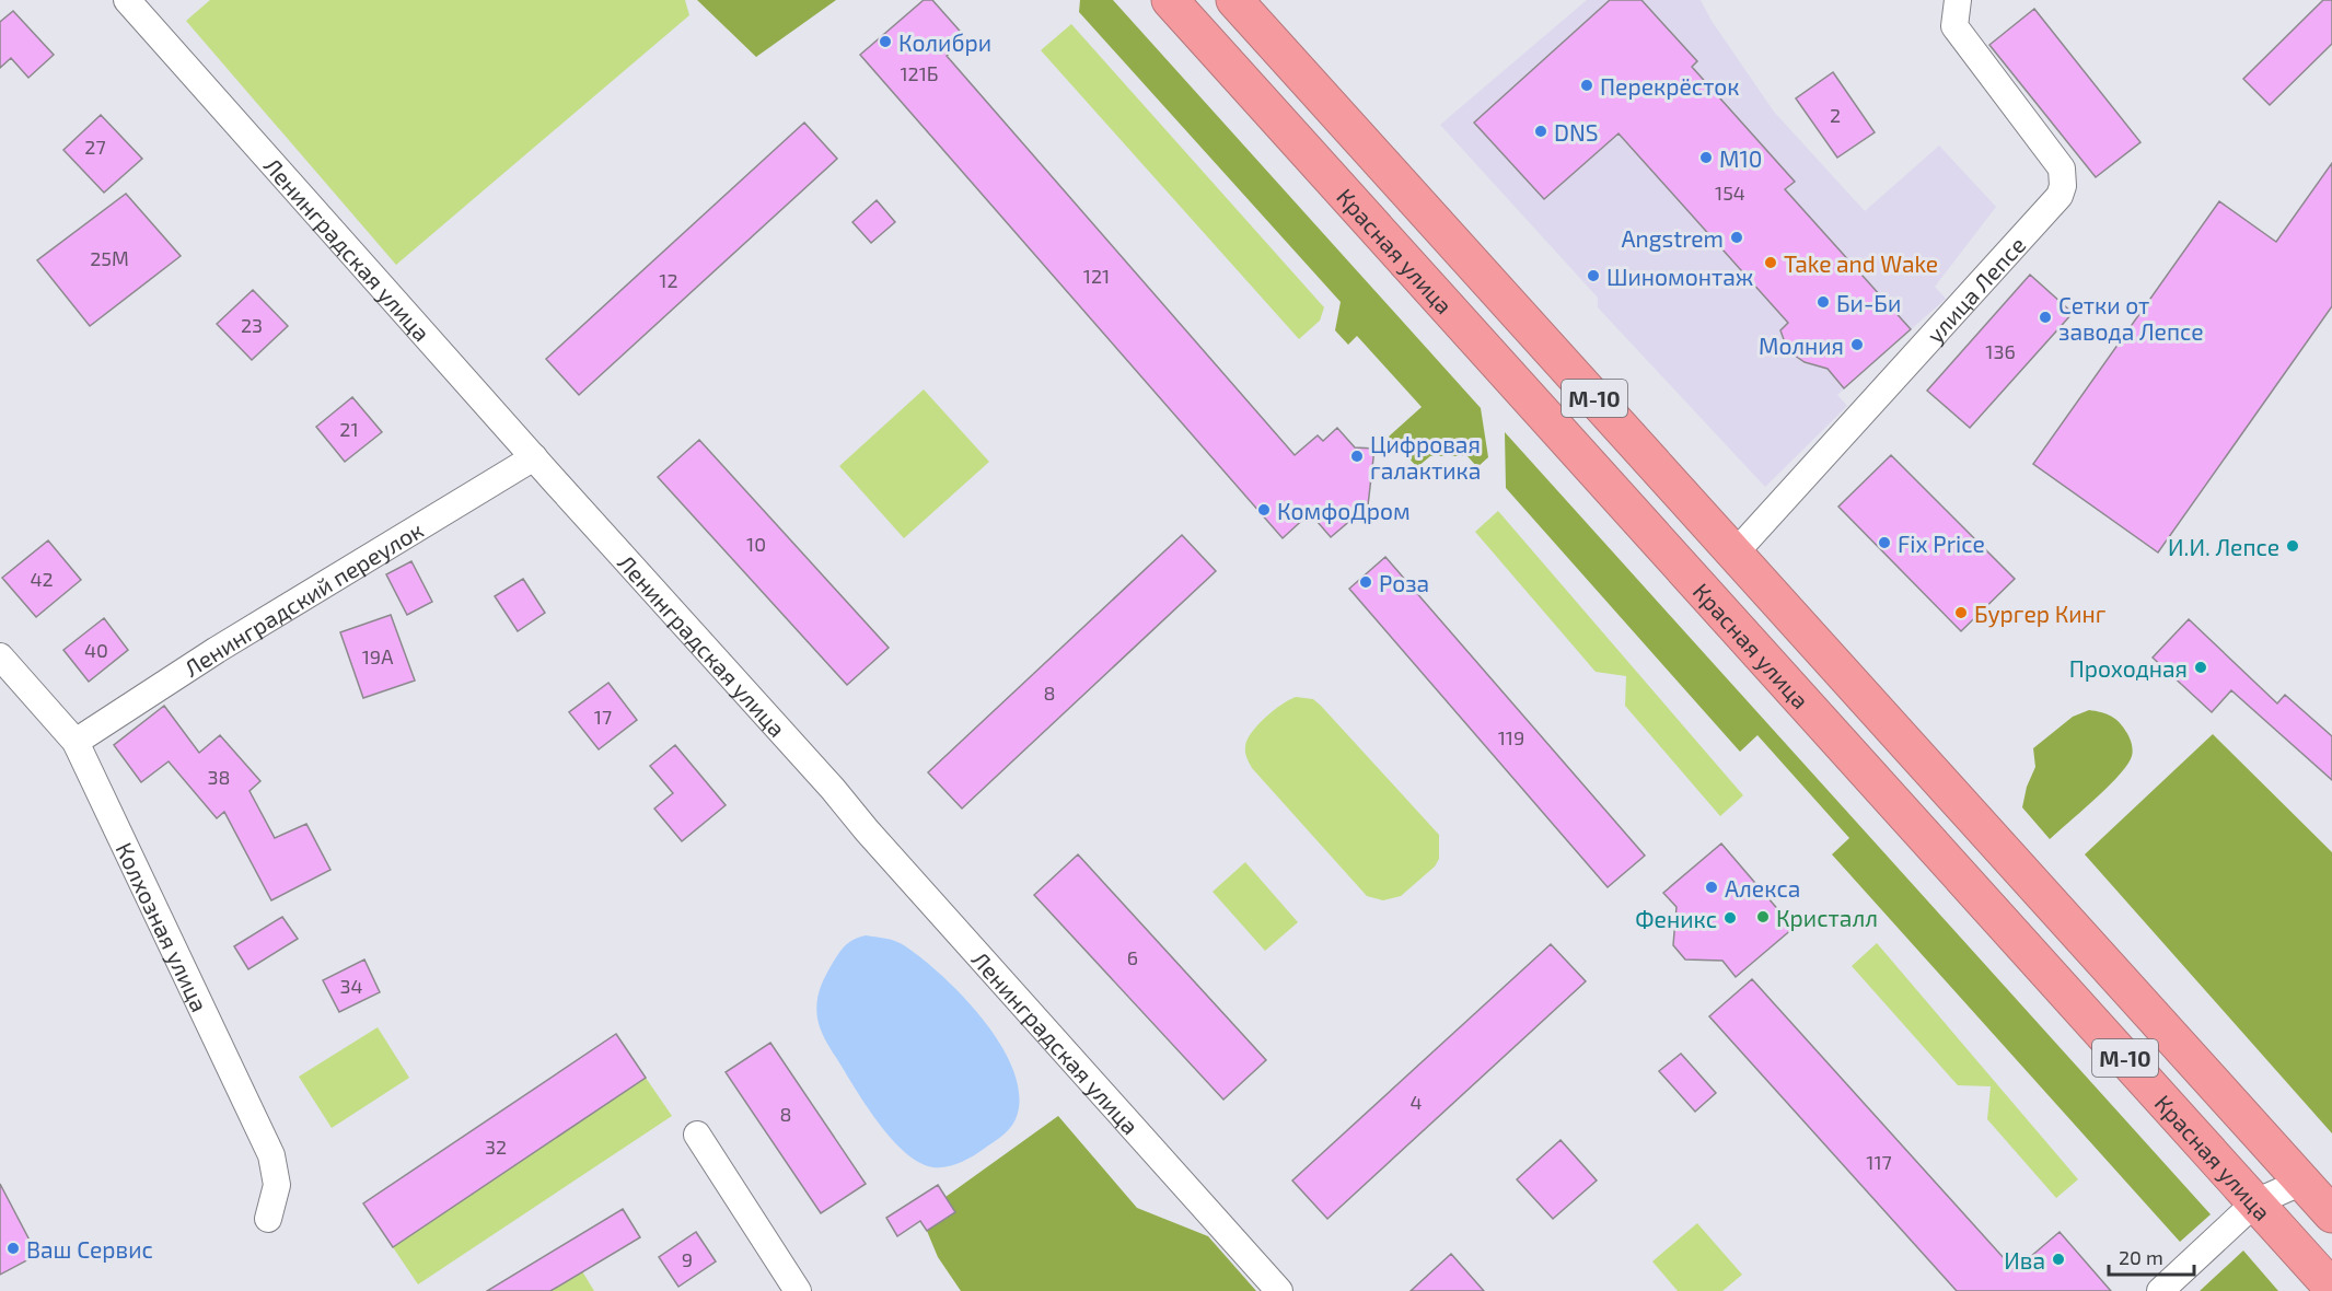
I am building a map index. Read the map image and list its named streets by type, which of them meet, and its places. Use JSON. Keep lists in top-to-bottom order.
{
  "streets": {
    "highway": ["Красная улица", "М-10"],
    "street": [
      "Ленинградская улица",
      "улица Лепсе",
      "Ленинградский переулок",
      "Колхозная улица"
    ]
  },
  "crossings": [
    ["Ленинградская улица", "Ленинградский переулок"],
    ["улица Лепсе", "М-10"],
    ["Ленинградский переулок", "Колхозная улица"]
  ],
  "places": [
    "Колибри",
    "Перекрёсток",
    "DNS",
    "М10",
    "Angstrem",
    "Take and Wake",
    "Шиномонтаж",
    "Би-Би",
    "Сетки от завода Лепсе",
    "Молния",
    "Цифровая галактика",
    "КомфоДром",
    "Fix Price",
    "И.И. Лепсе",
    "Роза",
    "Бургер Кинг",
    "Проходная",
    "Алекса",
    "Кристалл",
    "Феникс",
    "Ваш Сервис",
    "Ива"
  ],
  "house_numbers": [
    "121Б",
    "2",
    "27",
    "154",
    "25М",
    "121",
    "12",
    "23",
    "136",
    "21",
    "10",
    "42",
    "40",
    "19А",
    "8",
    "17",
    "119",
    "38",
    "6",
    "34",
    "4",
    "8",
    "32",
    "117",
    "9"
  ],
  "scale_bar": "20 m"
}
